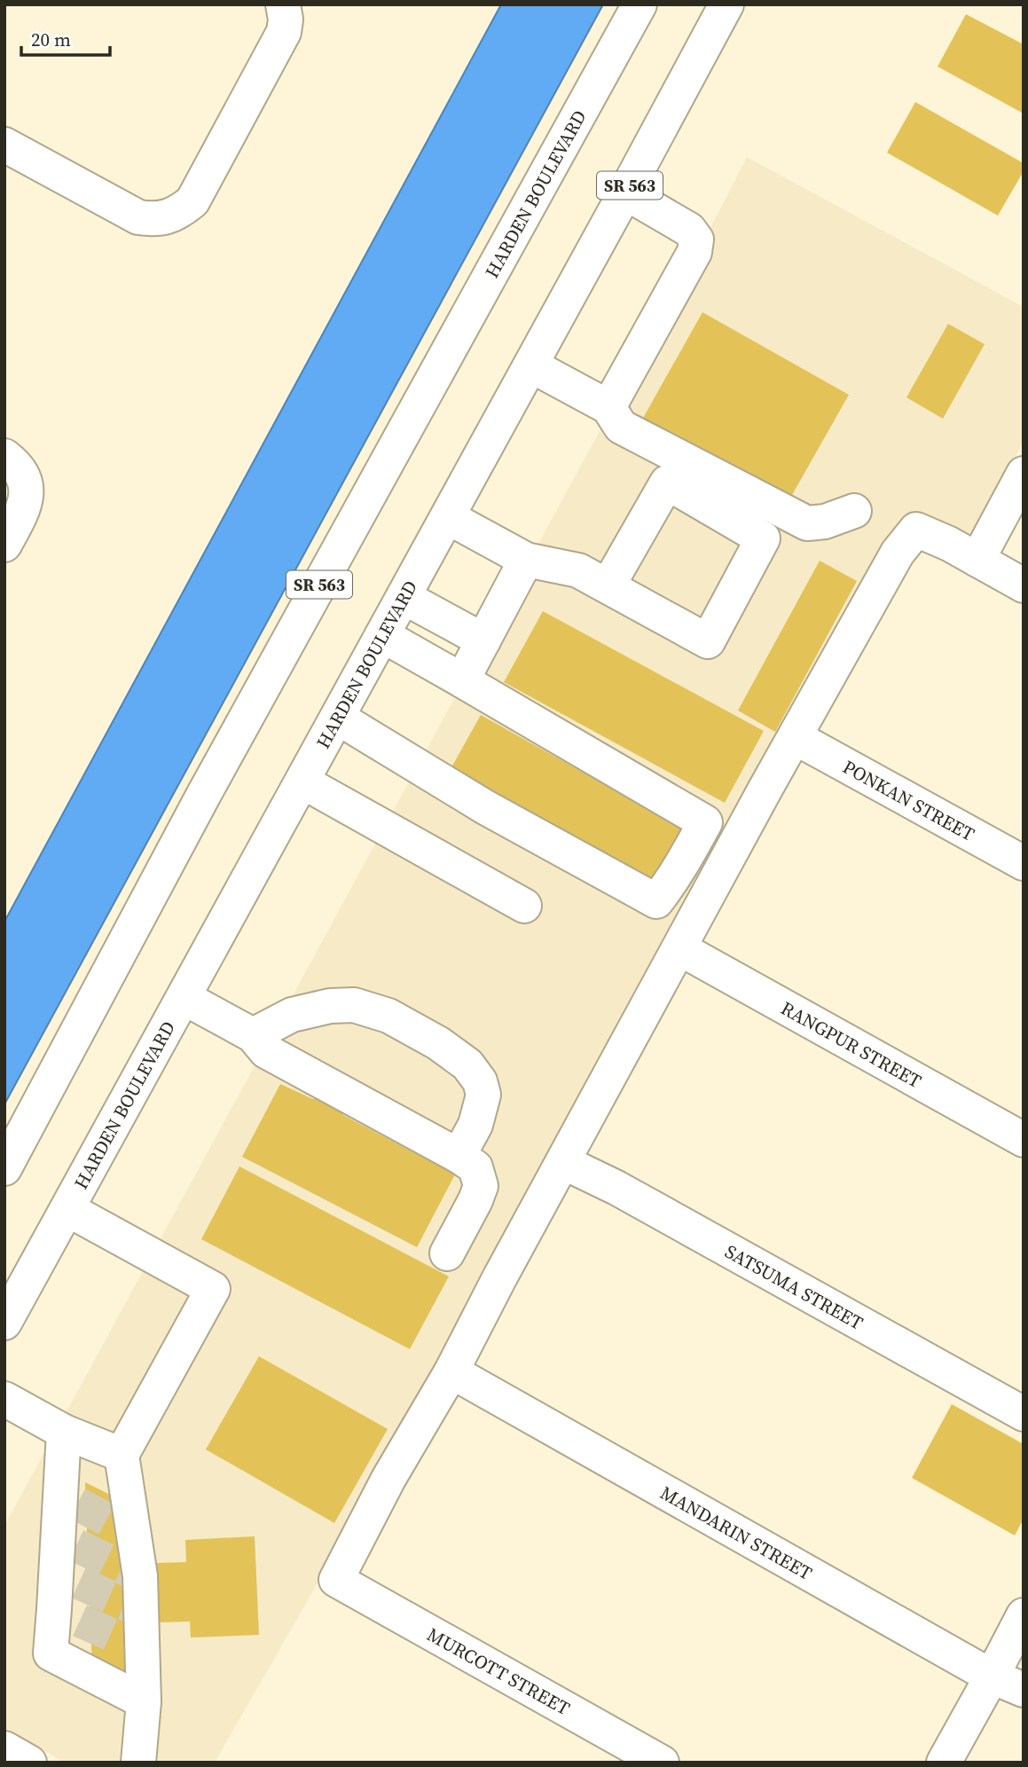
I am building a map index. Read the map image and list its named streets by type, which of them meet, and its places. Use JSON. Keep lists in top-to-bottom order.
{
  "streets": {
    "street": [
      "SR 563",
      "HARDEN BOULEVARD",
      "PONKAN STREET",
      "RANGPUR STREET",
      "SATSUMA STREET",
      "MANDARIN STREET",
      "MURCOTT STREET"
    ]
  },
  "crossings": [
    ["MANDARIN STREET", "MURCOTT STREET"]
  ],
  "scale_bar": "20 m"
}
